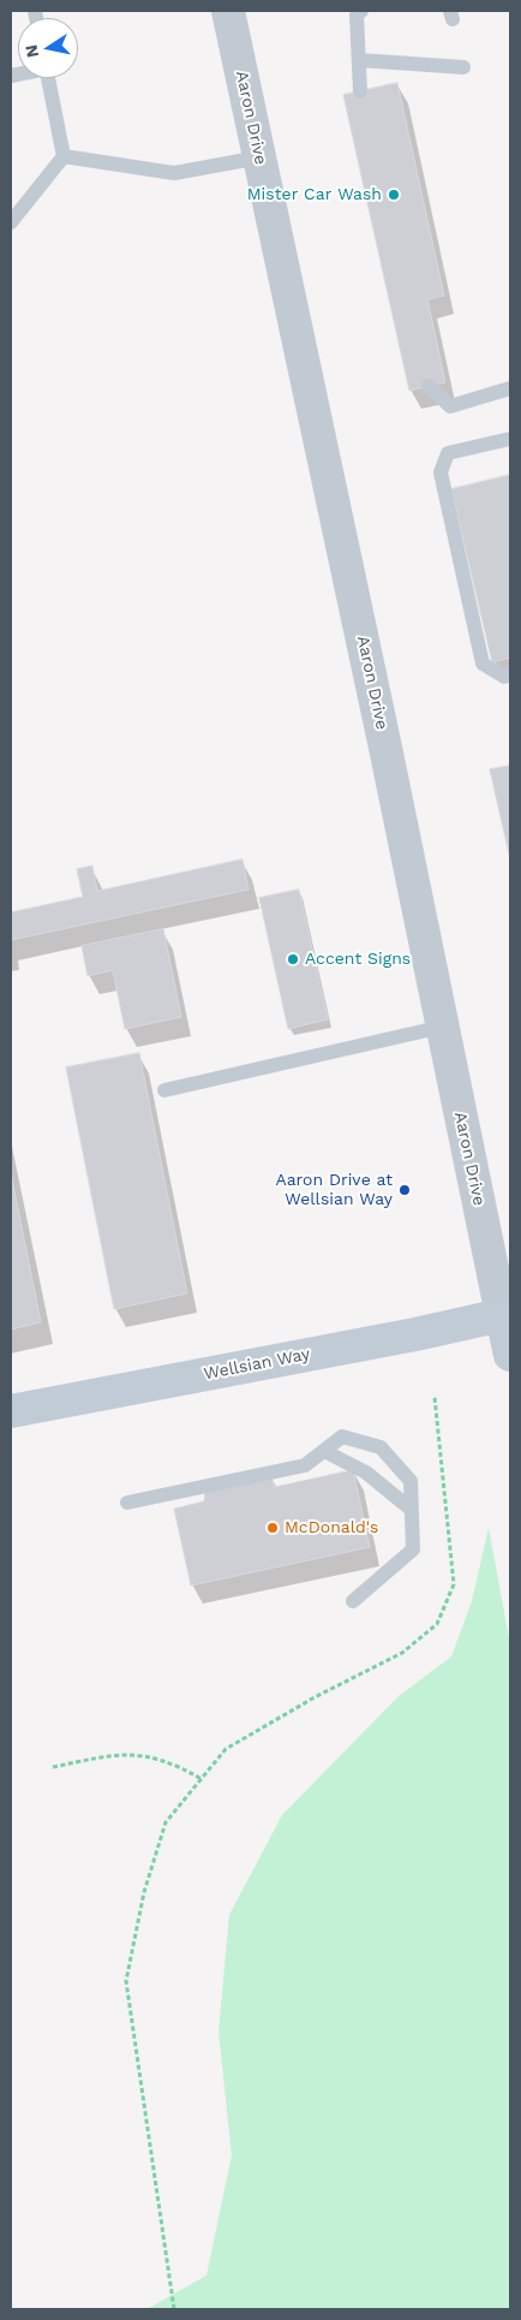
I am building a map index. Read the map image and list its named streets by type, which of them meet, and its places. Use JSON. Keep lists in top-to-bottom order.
{
  "streets": {
    "main road": ["Aaron Drive", "Wellsian Way"]
  },
  "crossings": [
    ["Aaron Drive", "Wellsian Way"]
  ],
  "places": [
    "Mister Car Wash",
    "Accent Signs",
    "Aaron Drive at Wellsian Way",
    "McDonald's"
  ],
  "north": "left"
}
